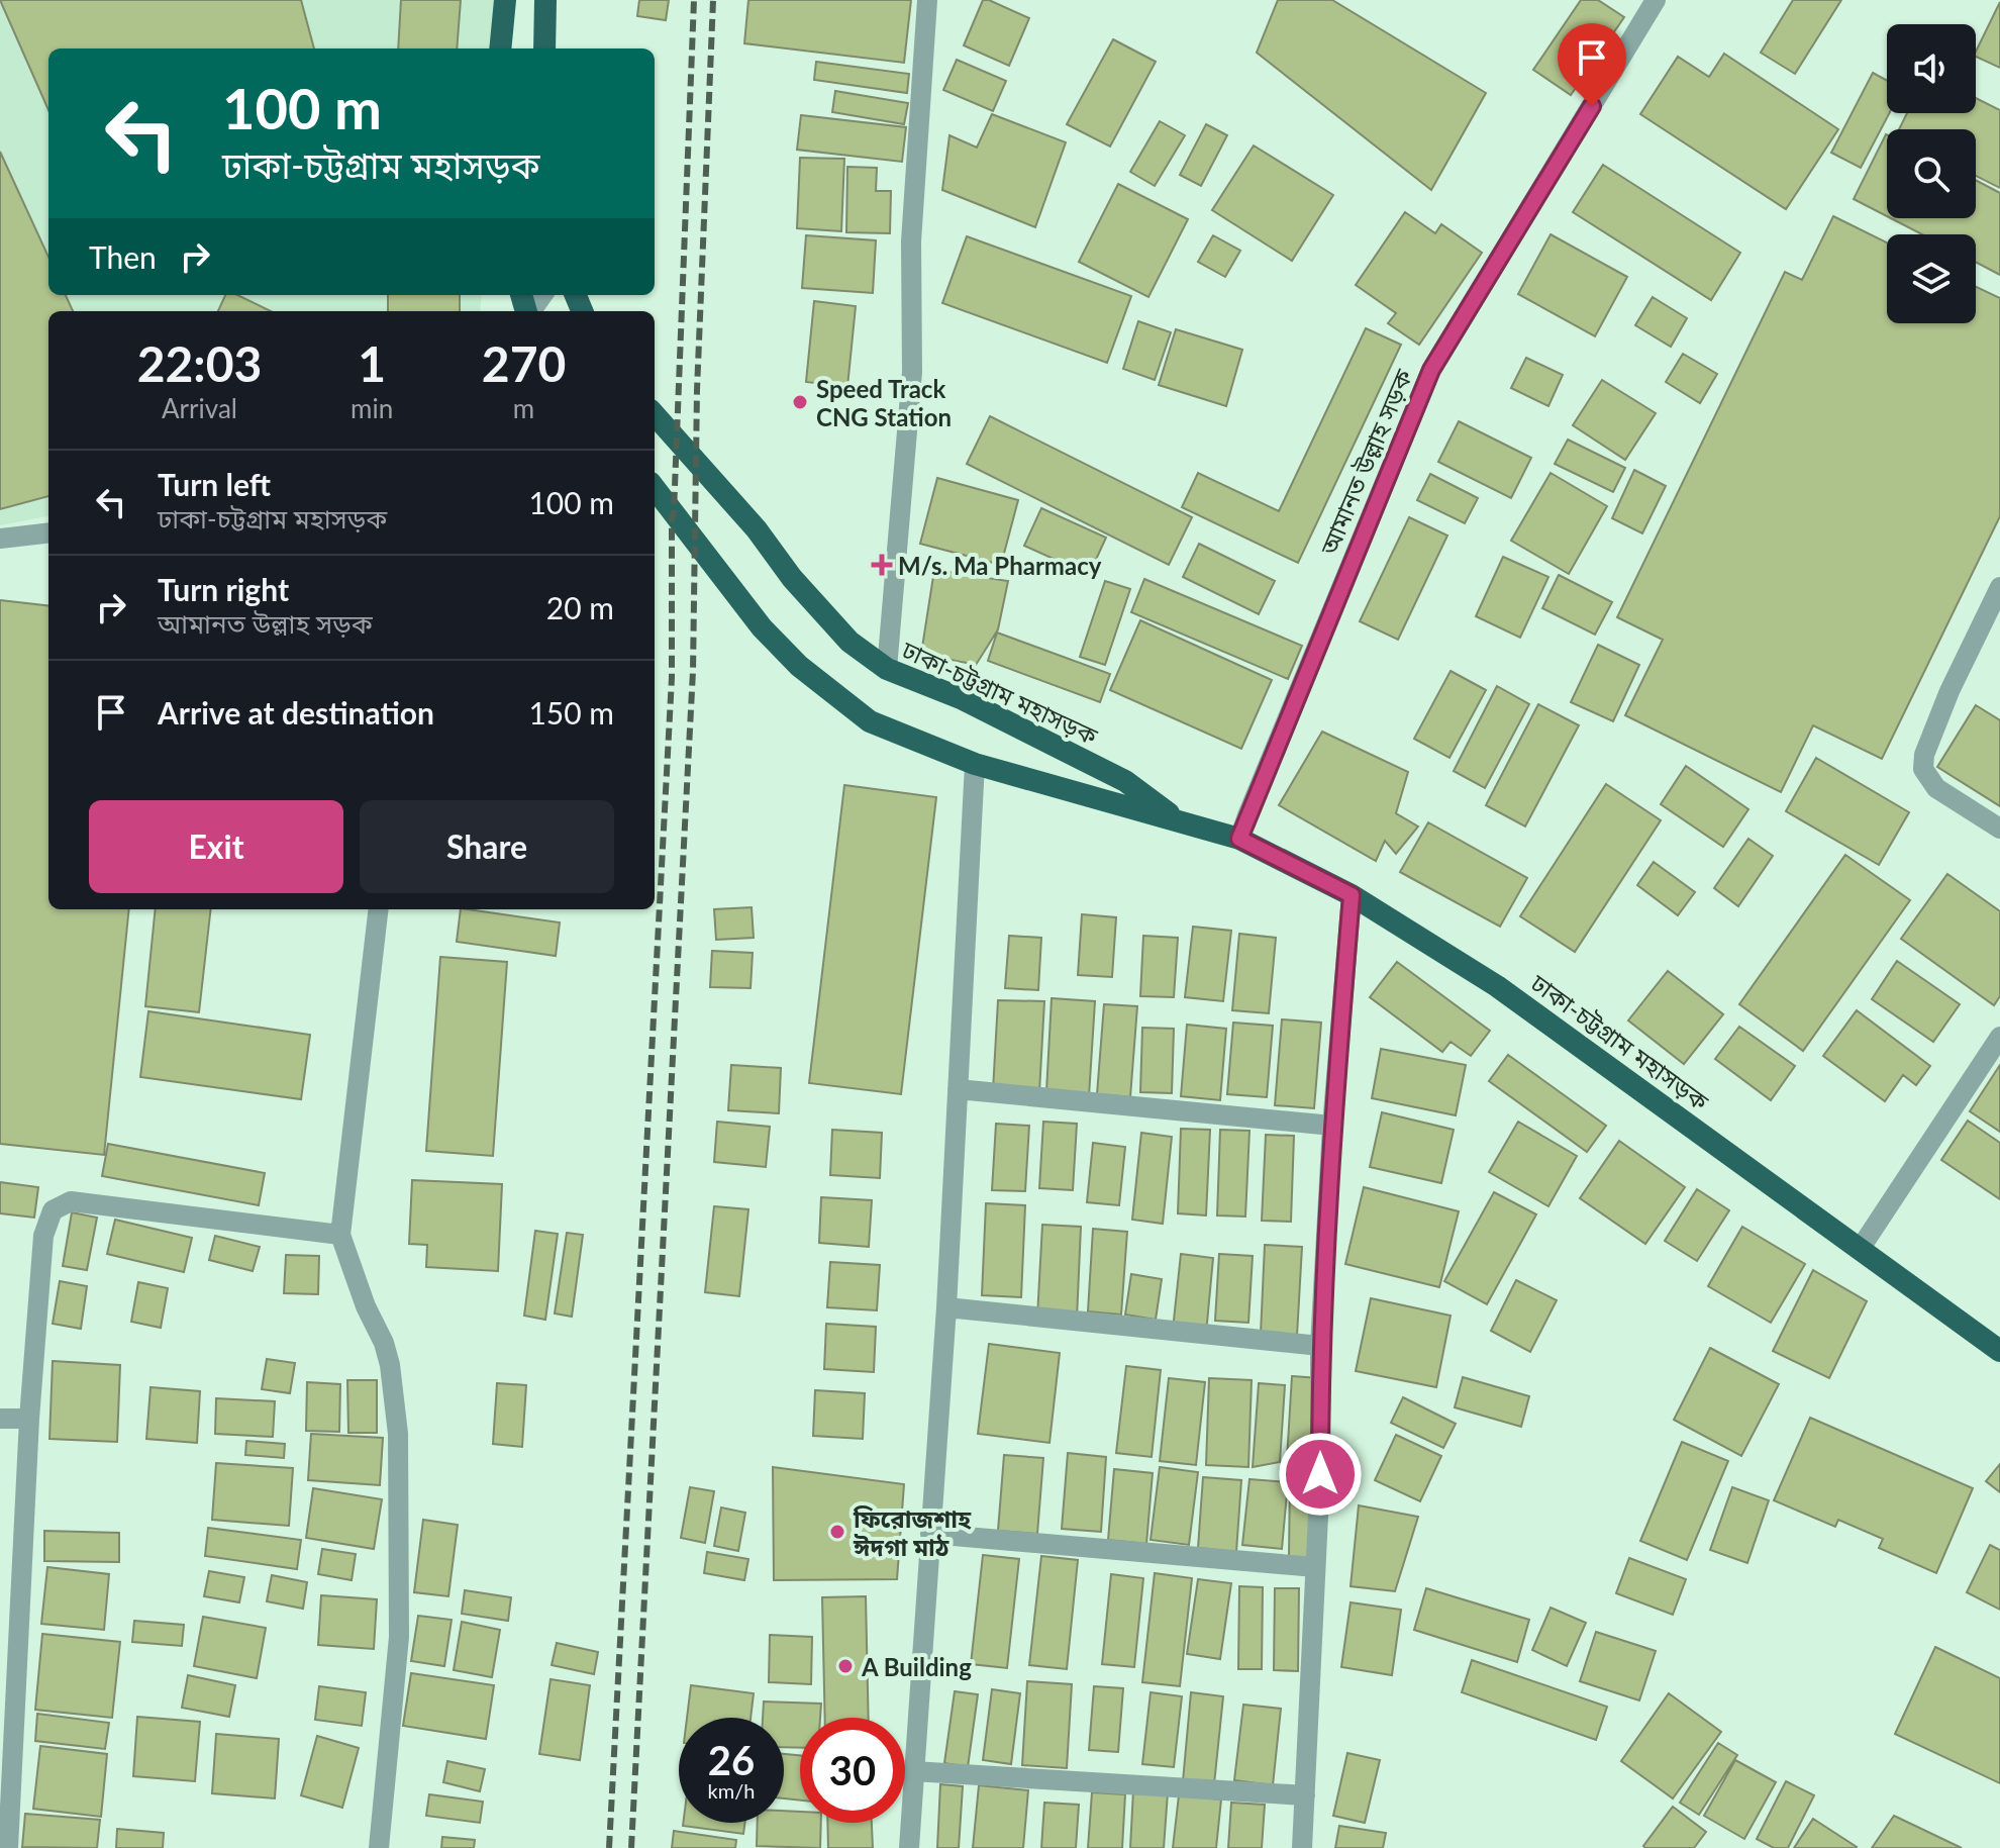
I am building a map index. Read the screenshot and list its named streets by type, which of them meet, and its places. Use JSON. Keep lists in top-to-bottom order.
{
  "streets": {
    "highway": ["ঢাকা-চট্টগ্রাম মহাসড়ক"],
    "street": ["আমানত উল্লাহ সড়ক"]
  },
  "crossings": [
    ["আমানত উল্লাহ সড়ক", "ঢাকা-চট্টগ্রাম মহাসড়ক"]
  ],
  "places": {
    "other": ["Speed Track CNG Station", "ফিরোজশাহ ঈদগা মাঠ", "A Building"],
    "health": ["M/s. Ma Pharmacy"]
  },
  "page": {
    "turn": ["100 m", "ঢাকা-চট্টগ্রাম মহাসড়ক"],
    "then": "Then",
    "eta": [
      "22:03",
      "Arrival",
      "1",
      "min",
      "270",
      "m"
    ],
    "list": [
      {
        "name": "Turn left",
        "note": "ঢাকা-চট্টগ্রাম মহাসড়ক",
        "value": "100 m"
      },
      {
        "name": "Turn right",
        "note": "আমানত উল্লাহ সড়ক",
        "value": "20 m"
      },
      {
        "name": "Arrive at destination",
        "value": "150 m"
      }
    ],
    "buttons": ["Exit", "Share"],
    "speed": "26 km/h",
    "limit": "30"
  }
}
